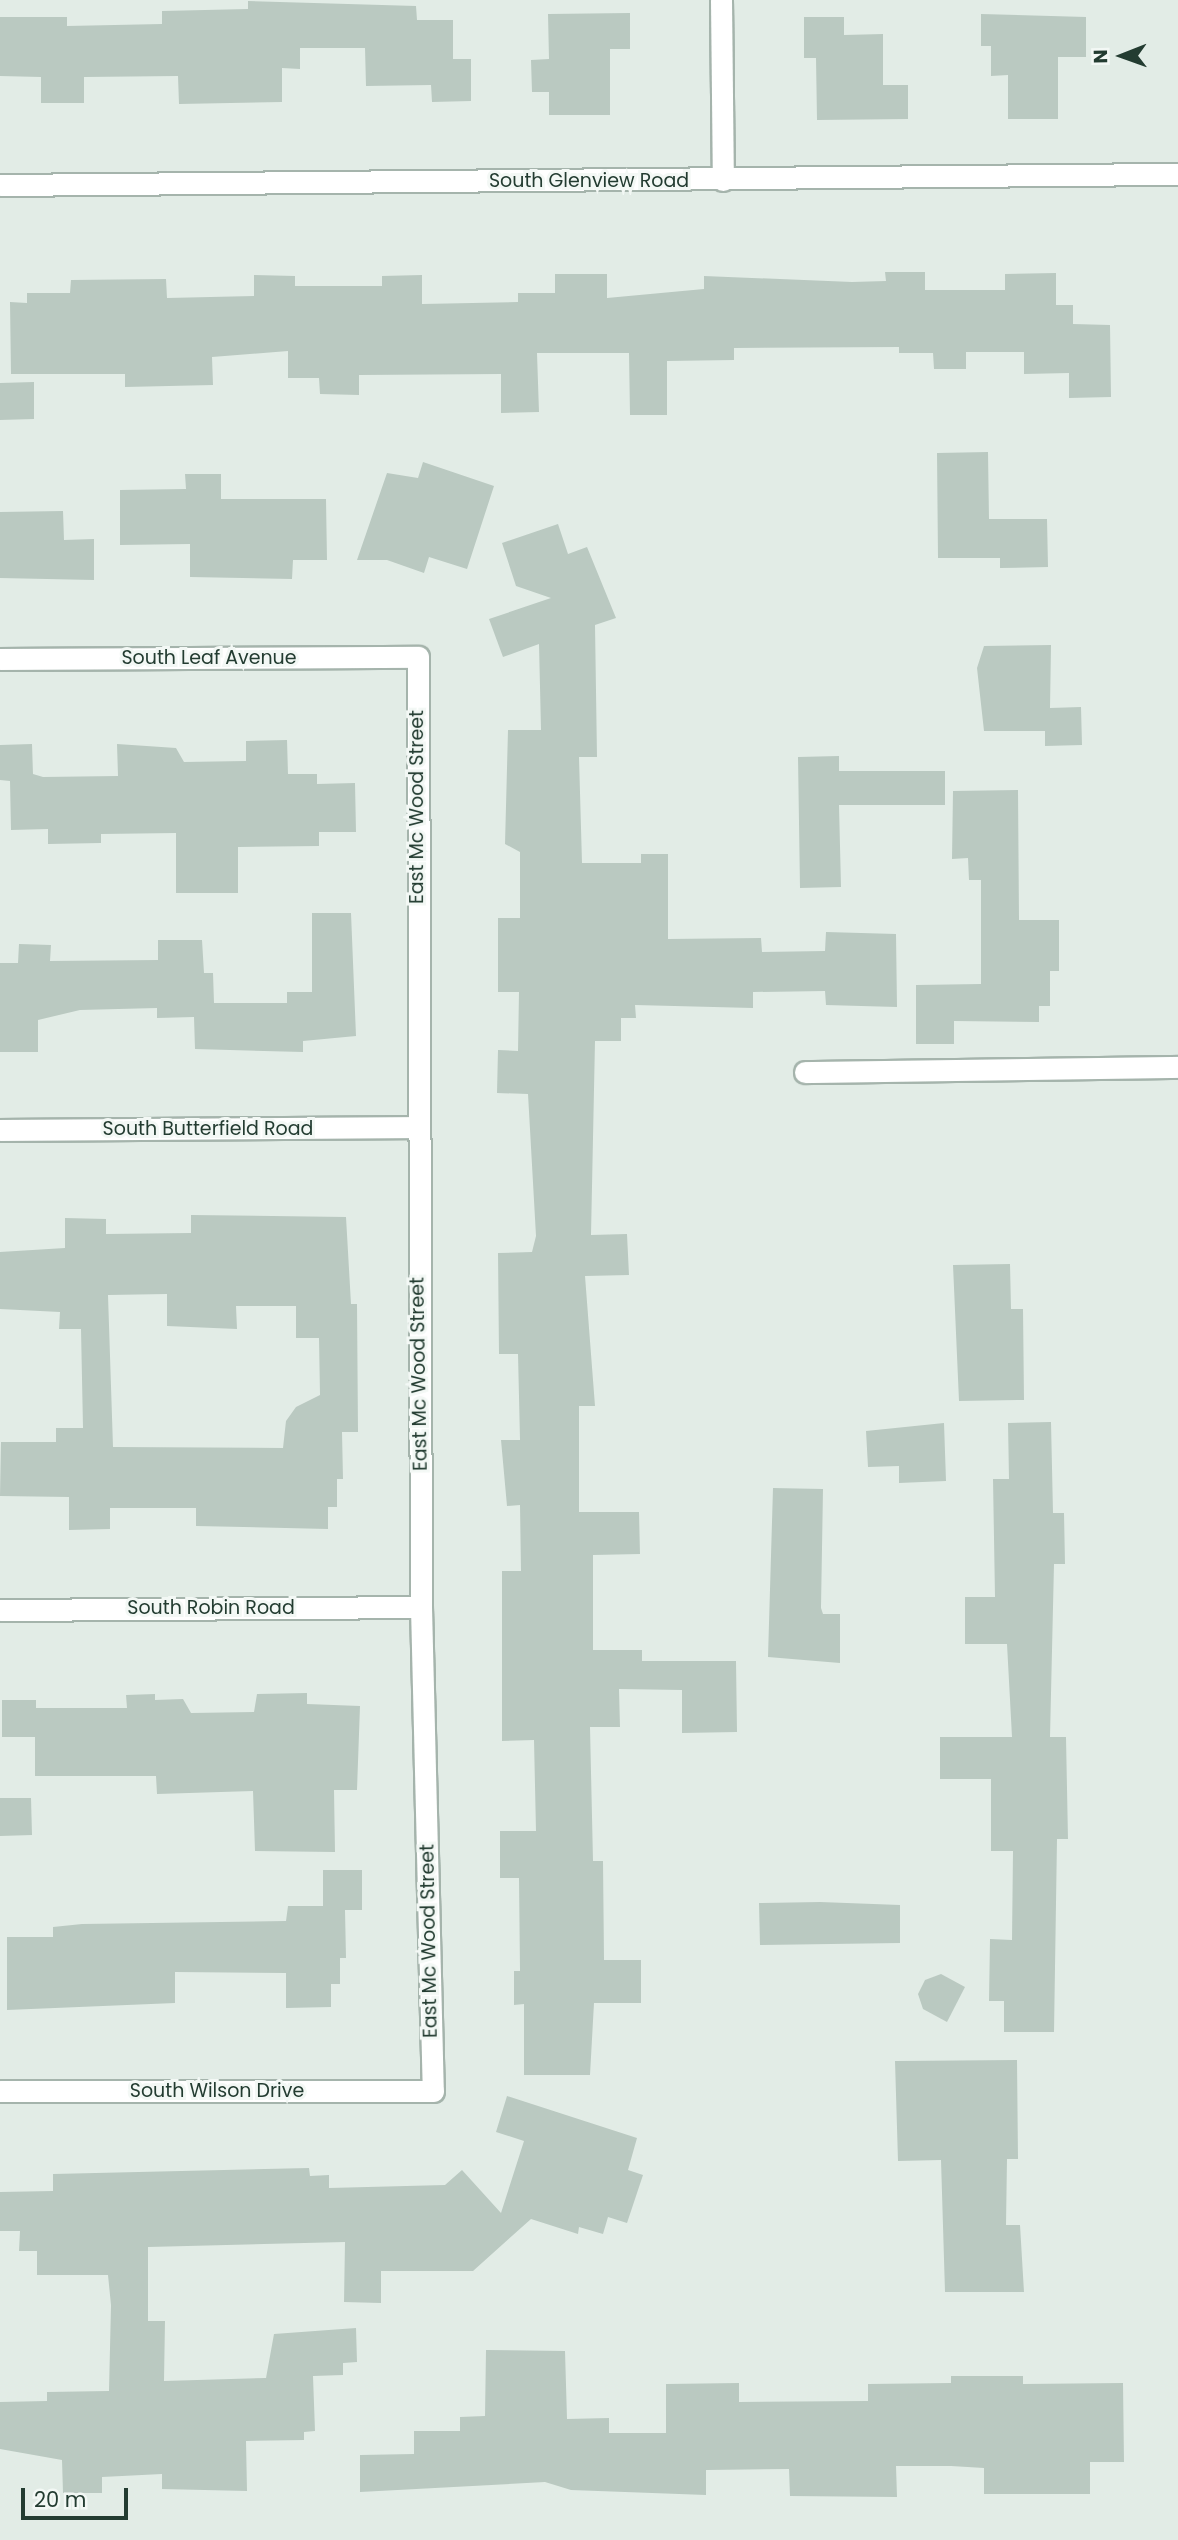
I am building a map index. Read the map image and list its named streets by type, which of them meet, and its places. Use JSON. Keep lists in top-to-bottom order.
{
  "streets": {
    "street": [
      "South Glenview Road",
      "South Leaf Avenue",
      "East Mc Wood Street",
      "South Butterfield Road",
      "South Robin Road",
      "South Wilson Drive"
    ]
  },
  "crossings": [
    ["South Leaf Avenue", "East Mc Wood Street"],
    ["East Mc Wood Street", "South Butterfield Road"],
    ["East Mc Wood Street", "South Robin Road"],
    ["East Mc Wood Street", "South Wilson Drive"]
  ],
  "scale_bar": "20 m",
  "north": "left"
}
